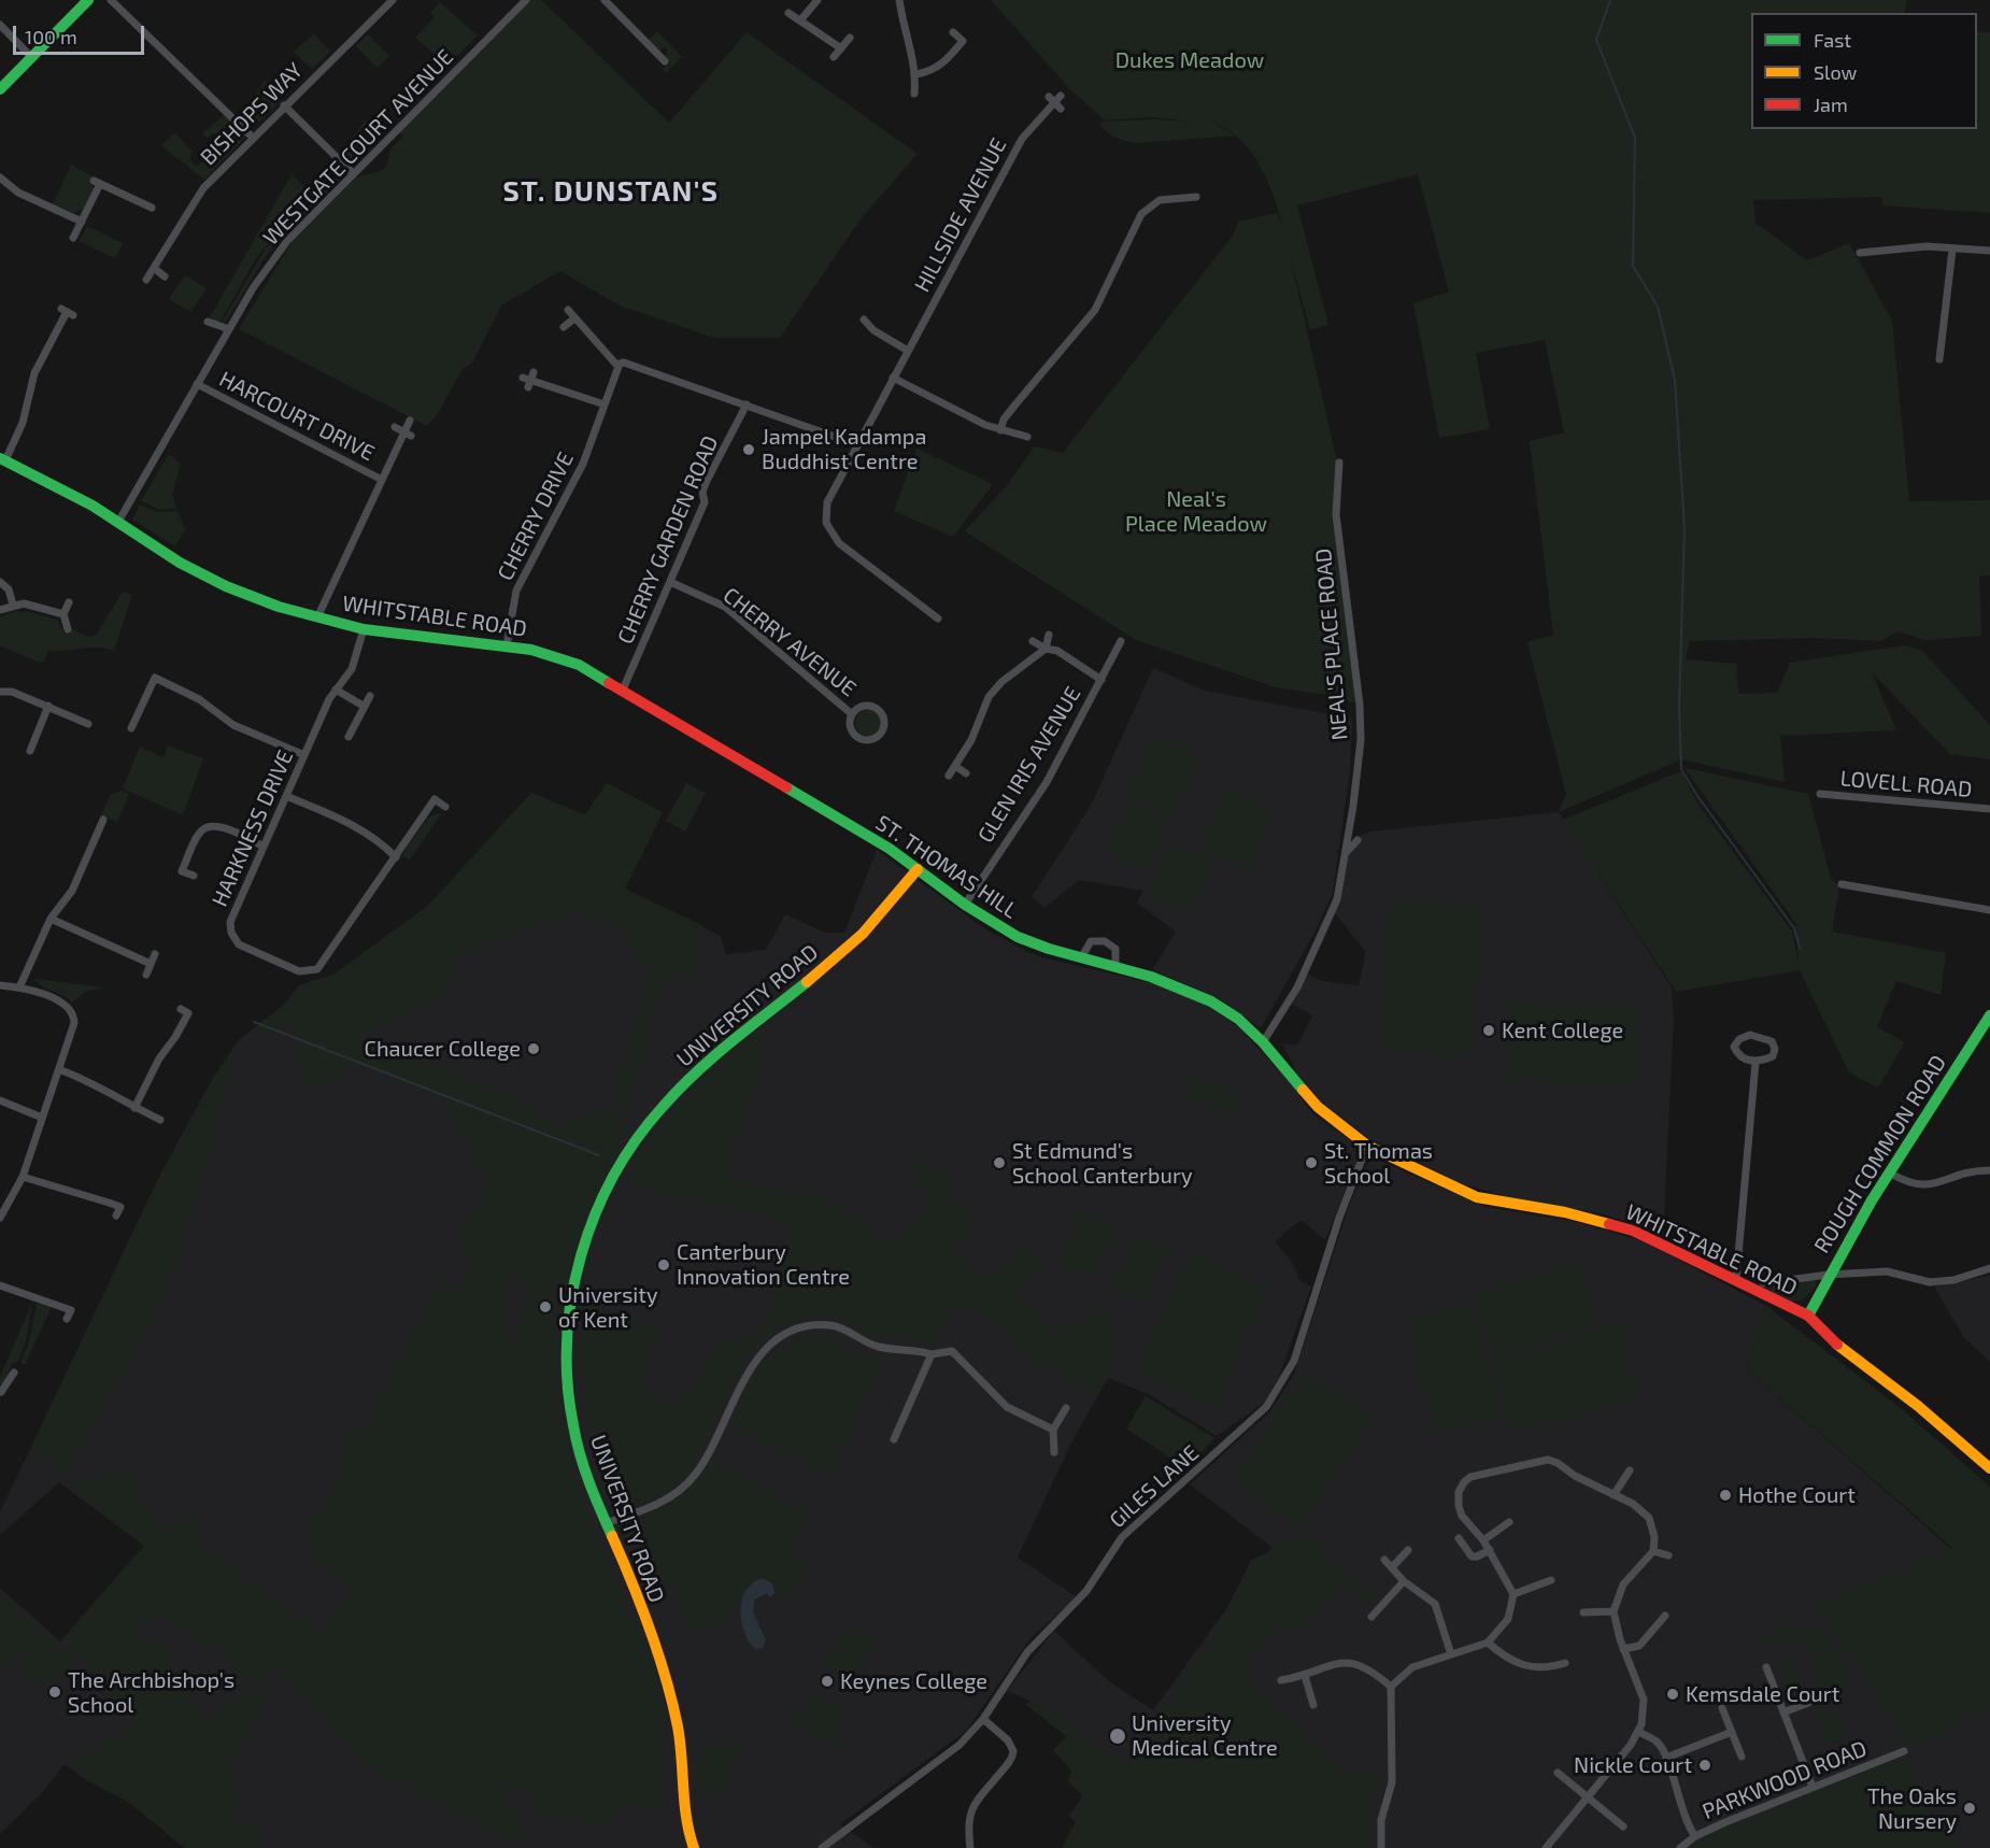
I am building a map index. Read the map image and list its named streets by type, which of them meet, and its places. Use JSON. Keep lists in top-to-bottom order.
{
  "streets": {
    "main road": [
      "WHITSTABLE ROAD",
      "ST. THOMAS HILL",
      "UNIVERSITY ROAD",
      "ROUGH COMMON ROAD"
    ],
    "street": [
      "BISHOPS WAY",
      "WESTGATE COURT AVENUE",
      "HILLSIDE AVENUE",
      "HARCOURT DRIVE",
      "CHERRY DRIVE",
      "CHERRY GARDEN ROAD",
      "CHERRY AVENUE",
      "NEAL'S PLACE ROAD",
      "GLEN IRIS AVENUE",
      "LOVELL ROAD",
      "HARKNESS DRIVE",
      "GILES LANE",
      "PARKWOOD ROAD"
    ]
  },
  "crossings": [
    ["WESTGATE COURT AVENUE", "HARCOURT DRIVE"],
    ["WESTGATE COURT AVENUE", "WHITSTABLE ROAD"],
    ["CHERRY DRIVE", "WHITSTABLE ROAD"],
    ["CHERRY GARDEN ROAD", "WHITSTABLE ROAD"],
    ["CHERRY GARDEN ROAD", "CHERRY AVENUE"],
    ["CHERRY GARDEN ROAD", "ST. THOMAS HILL"],
    ["WHITSTABLE ROAD", "NEAL'S PLACE ROAD"],
    ["WHITSTABLE ROAD", "HARKNESS DRIVE"],
    ["WHITSTABLE ROAD", "ST. THOMAS HILL"],
    ["WHITSTABLE ROAD", "ROUGH COMMON ROAD"],
    ["WHITSTABLE ROAD", "GILES LANE"],
    ["NEAL'S PLACE ROAD", "ST. THOMAS HILL"],
    ["GLEN IRIS AVENUE", "ST. THOMAS HILL"],
    ["ST. THOMAS HILL", "UNIVERSITY ROAD"]
  ],
  "districts": ["ST. DUNSTAN'S"],
  "parks": ["Dukes Meadow", "Neal's Place Meadow"],
  "places": [
    "Jampel Kadampa Buddhist Centre",
    "Kent College",
    "Chaucer College",
    "St Edmund's School Canterbury",
    "St. Thomas School",
    "Canterbury Innovation Centre",
    "University of Kent",
    "Hothe Court",
    "Keynes College",
    "The Archbishop's School",
    "Kemsdale Court",
    "University Medical Centre",
    "Nickle Court",
    "The Oaks Nursery"
  ],
  "legend": ["Fast", "Slow", "Jam"],
  "scale_bar": "100 m"
}
